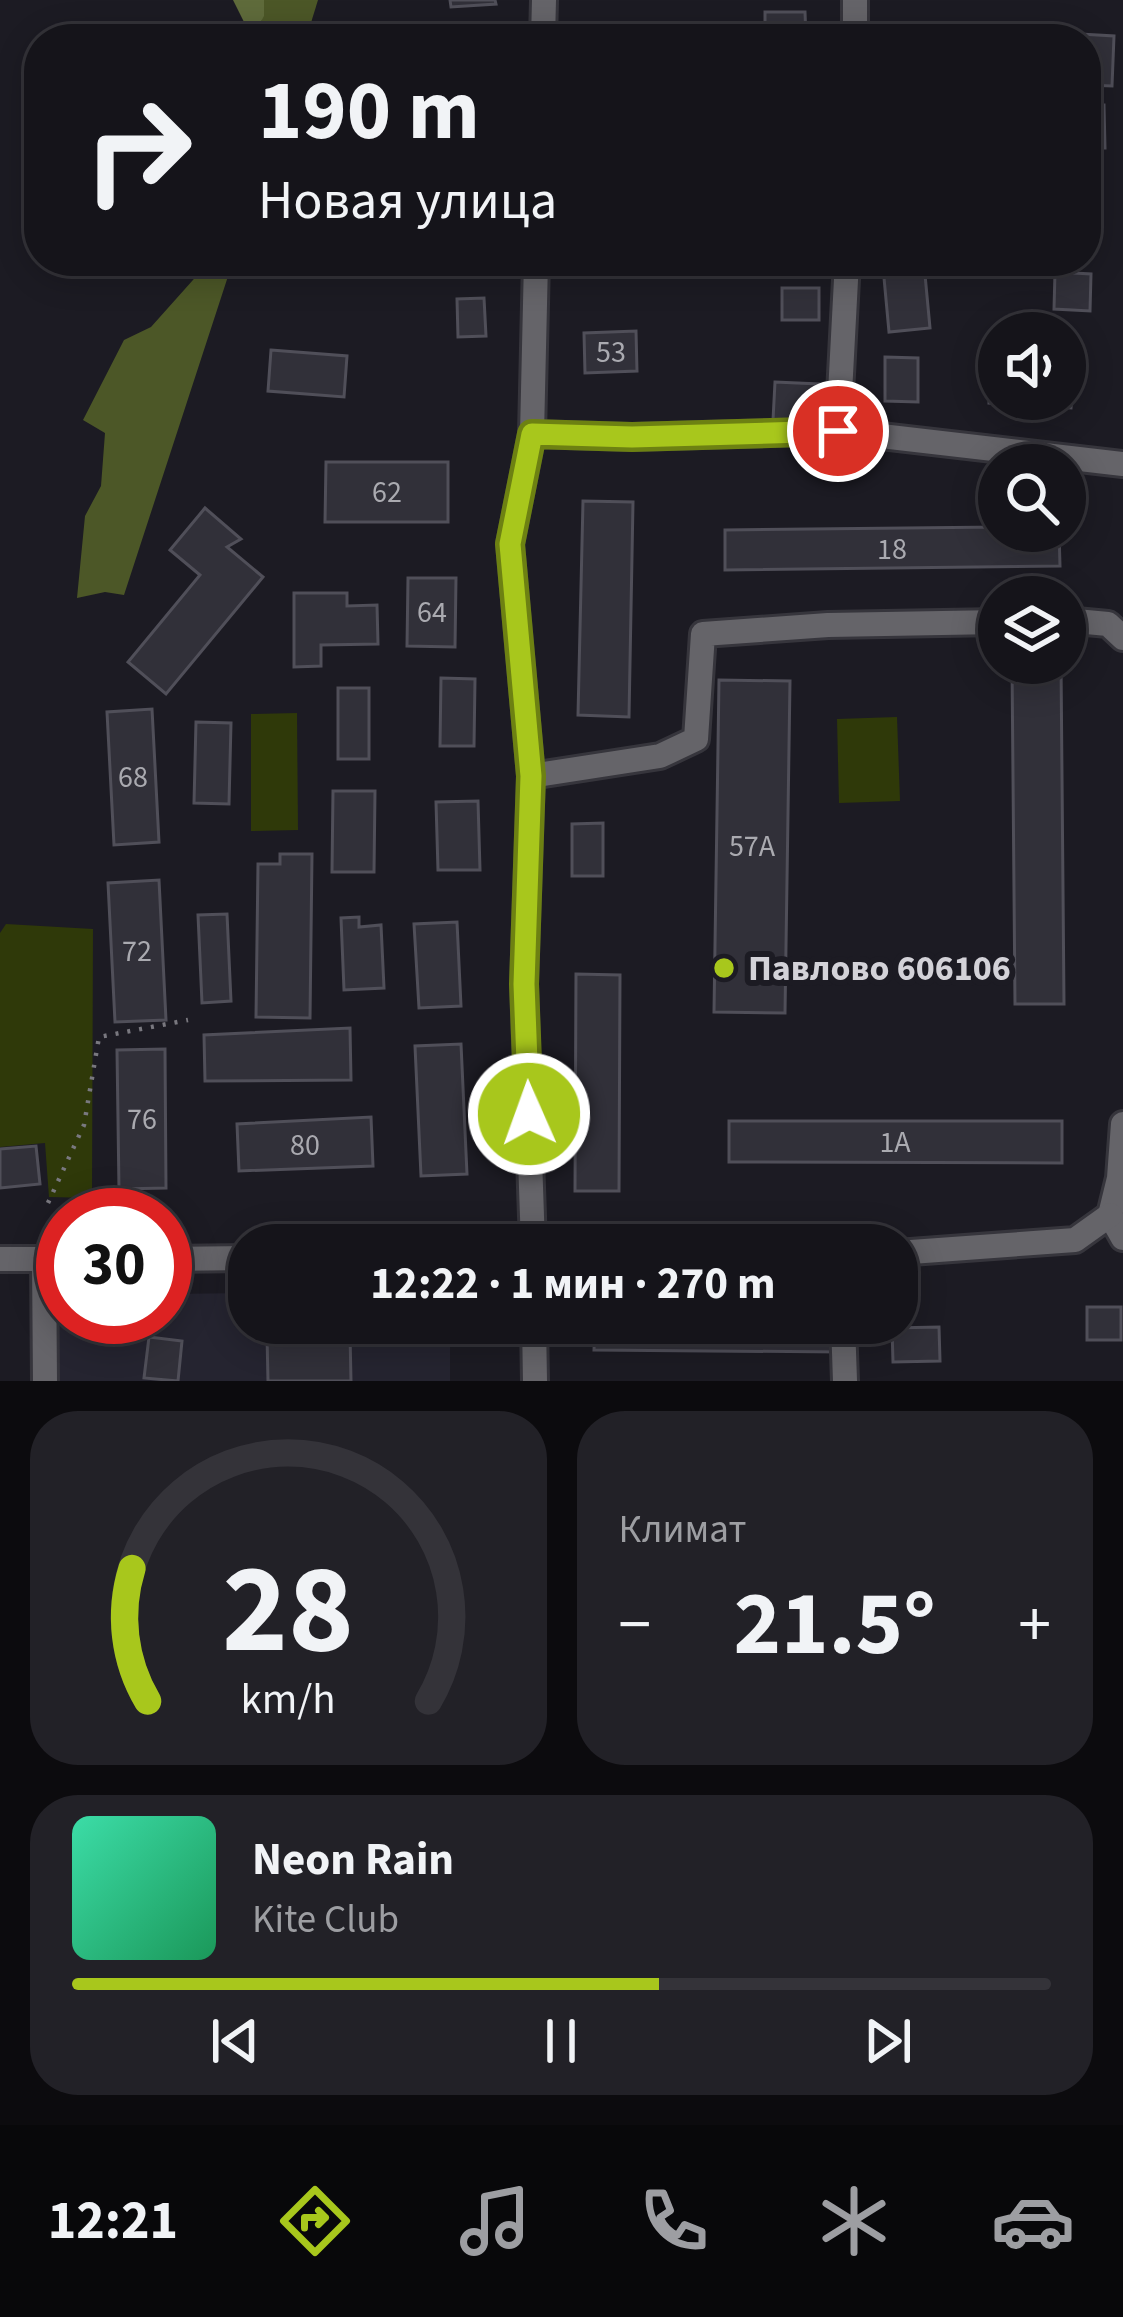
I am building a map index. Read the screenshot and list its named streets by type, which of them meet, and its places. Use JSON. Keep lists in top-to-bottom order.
{
  "places": ["Павлово 606106"],
  "house_numbers": [
    "53",
    "62",
    "18",
    "64",
    "68",
    "57А",
    "72",
    "76",
    "1А",
    "80"
  ],
  "page": {
    "turn": ["190 m", "Новая улица"],
    "limit": "30",
    "trip": "12:22 · 1 мин · 270 m",
    "tile": "Климат",
    "heat": ["−", "21.5°", "+"],
    "song": ["Neon Rain", "Kite Club"],
    "tabs": "12:21",
    "gauge": ["28", "km/h"]
  }
}
